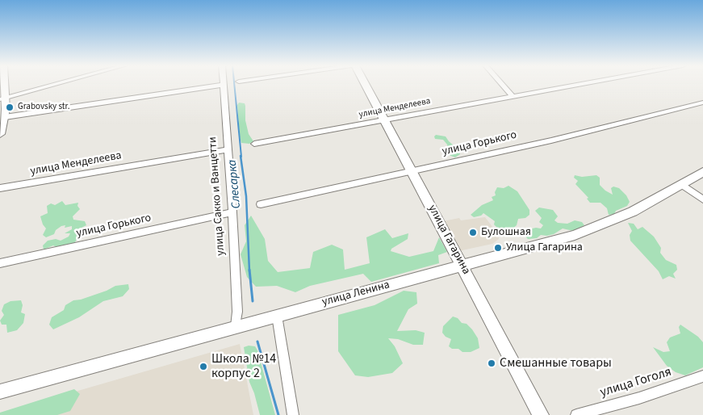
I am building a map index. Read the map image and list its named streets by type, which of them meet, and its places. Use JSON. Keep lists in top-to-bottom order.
{
  "streets": {
    "main road": ["улица Гагарина", "улица Ленина"],
    "street": [
      "улица Менделеева",
      "улица Горького",
      "улица Сакко и Ванцетти",
      "улица Гоголя"
    ]
  },
  "crossings": [
    ["улица Менделеева", "улица Сакко и Ванцетти"],
    ["улица Менделеева", "улица Гагарина"],
    ["улица Горького", "улица Сакко и Ванцетти"],
    ["улица Горького", "улица Гагарина"],
    ["улица Сакко и Ванцетти", "улица Ленина"],
    ["улица Гагарина", "улица Ленина"]
  ],
  "water": ["Слесарка"],
  "places": [
    "Grabovsky str.",
    "Булошная",
    "Улица Гагарина",
    "Смешанные товары",
    "Школа №14 корпус 2"
  ]
}
